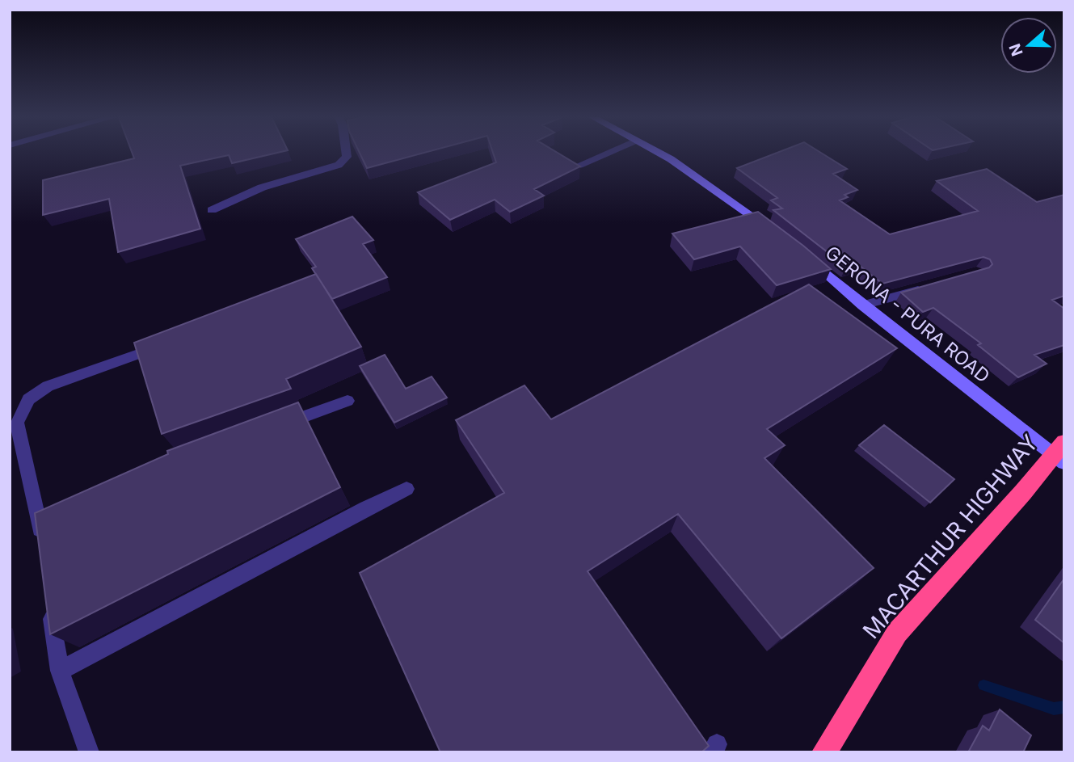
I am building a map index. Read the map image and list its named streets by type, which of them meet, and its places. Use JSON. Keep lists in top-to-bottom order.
{
  "streets": {
    "highway": ["MACARTHUR HIGHWAY"],
    "main road": ["GERONA - PURA ROAD"]
  },
  "crossings": [
    ["GERONA - PURA ROAD", "MACARTHUR HIGHWAY"]
  ],
  "north": "left"
}
